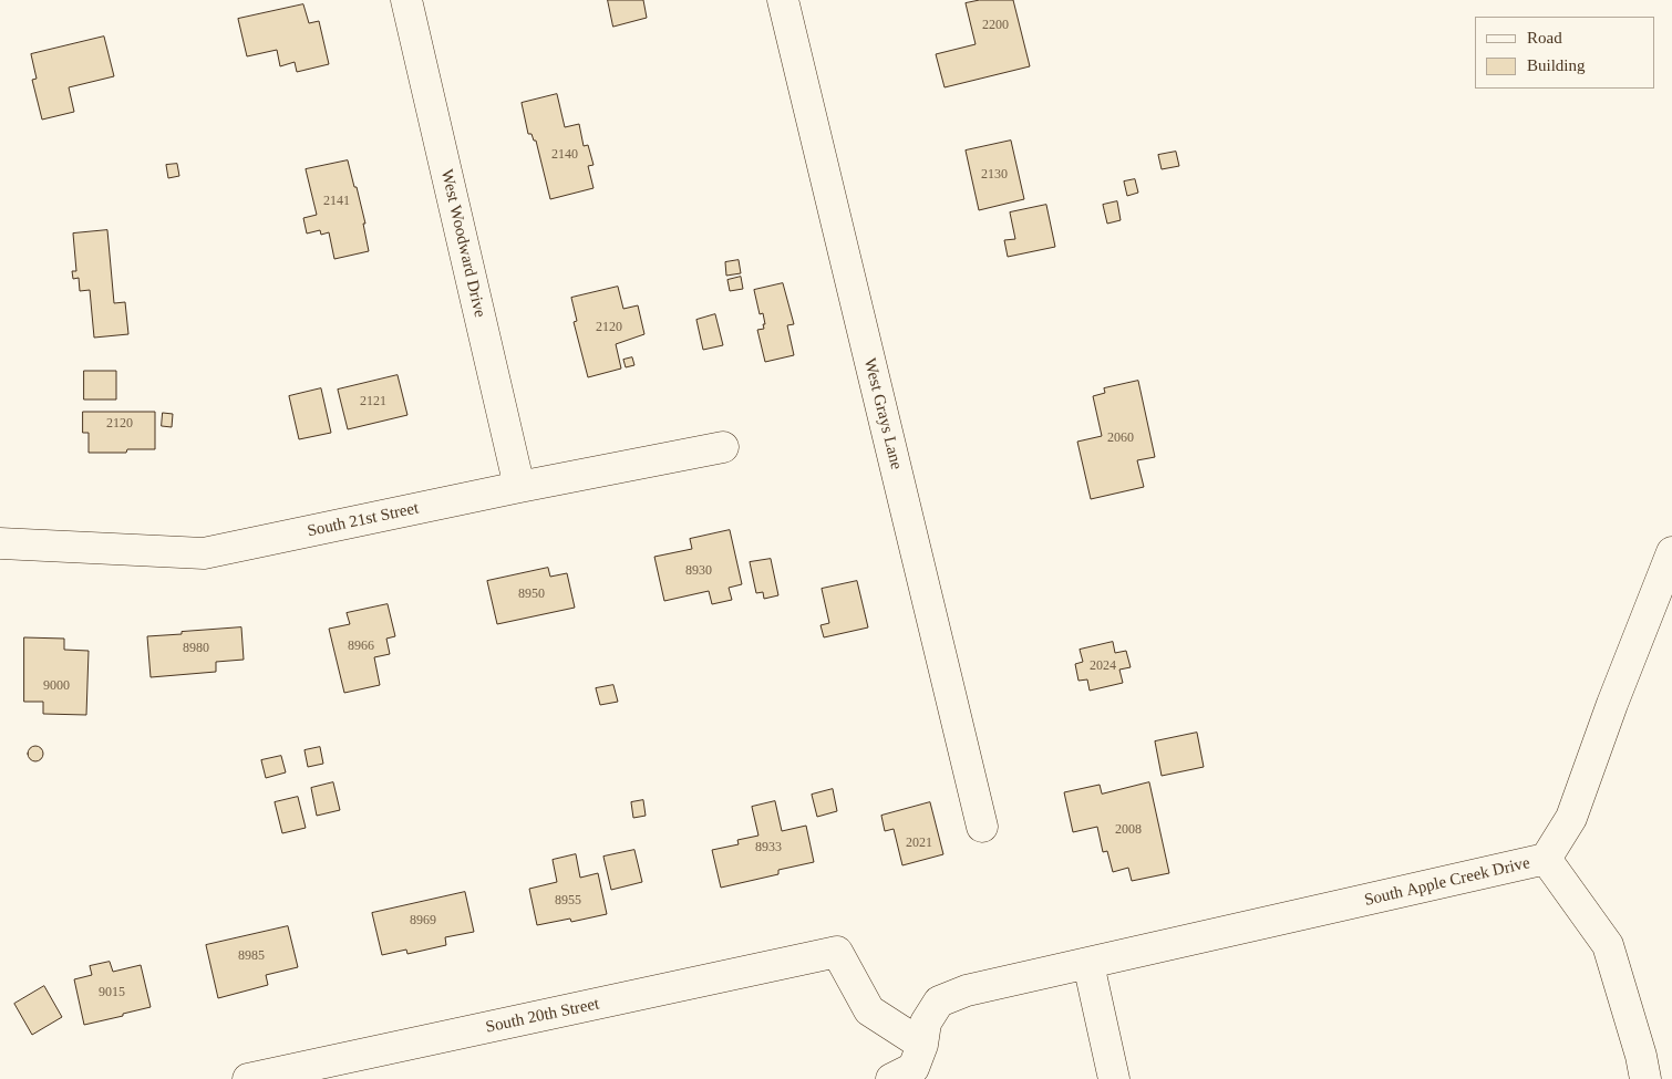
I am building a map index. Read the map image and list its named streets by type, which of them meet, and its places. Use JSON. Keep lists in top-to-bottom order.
{
  "streets": {
    "street": [
      "West Woodward Drive",
      "West Grays Lane",
      "South 21st Street",
      "South Apple Creek Drive",
      "South 20th Street"
    ]
  },
  "crossings": [
    ["West Woodward Drive", "South 21st Street"],
    ["South Apple Creek Drive", "South 20th Street"]
  ],
  "house_numbers": [
    "2200",
    "2140",
    "2130",
    "2141",
    "2120",
    "2121",
    "2120",
    "2060",
    "8930",
    "8950",
    "8966",
    "8980",
    "2024",
    "9000",
    "2008",
    "2021",
    "8933",
    "8955",
    "8969",
    "8985",
    "9015"
  ],
  "legend": ["Road", "Building"]
}
